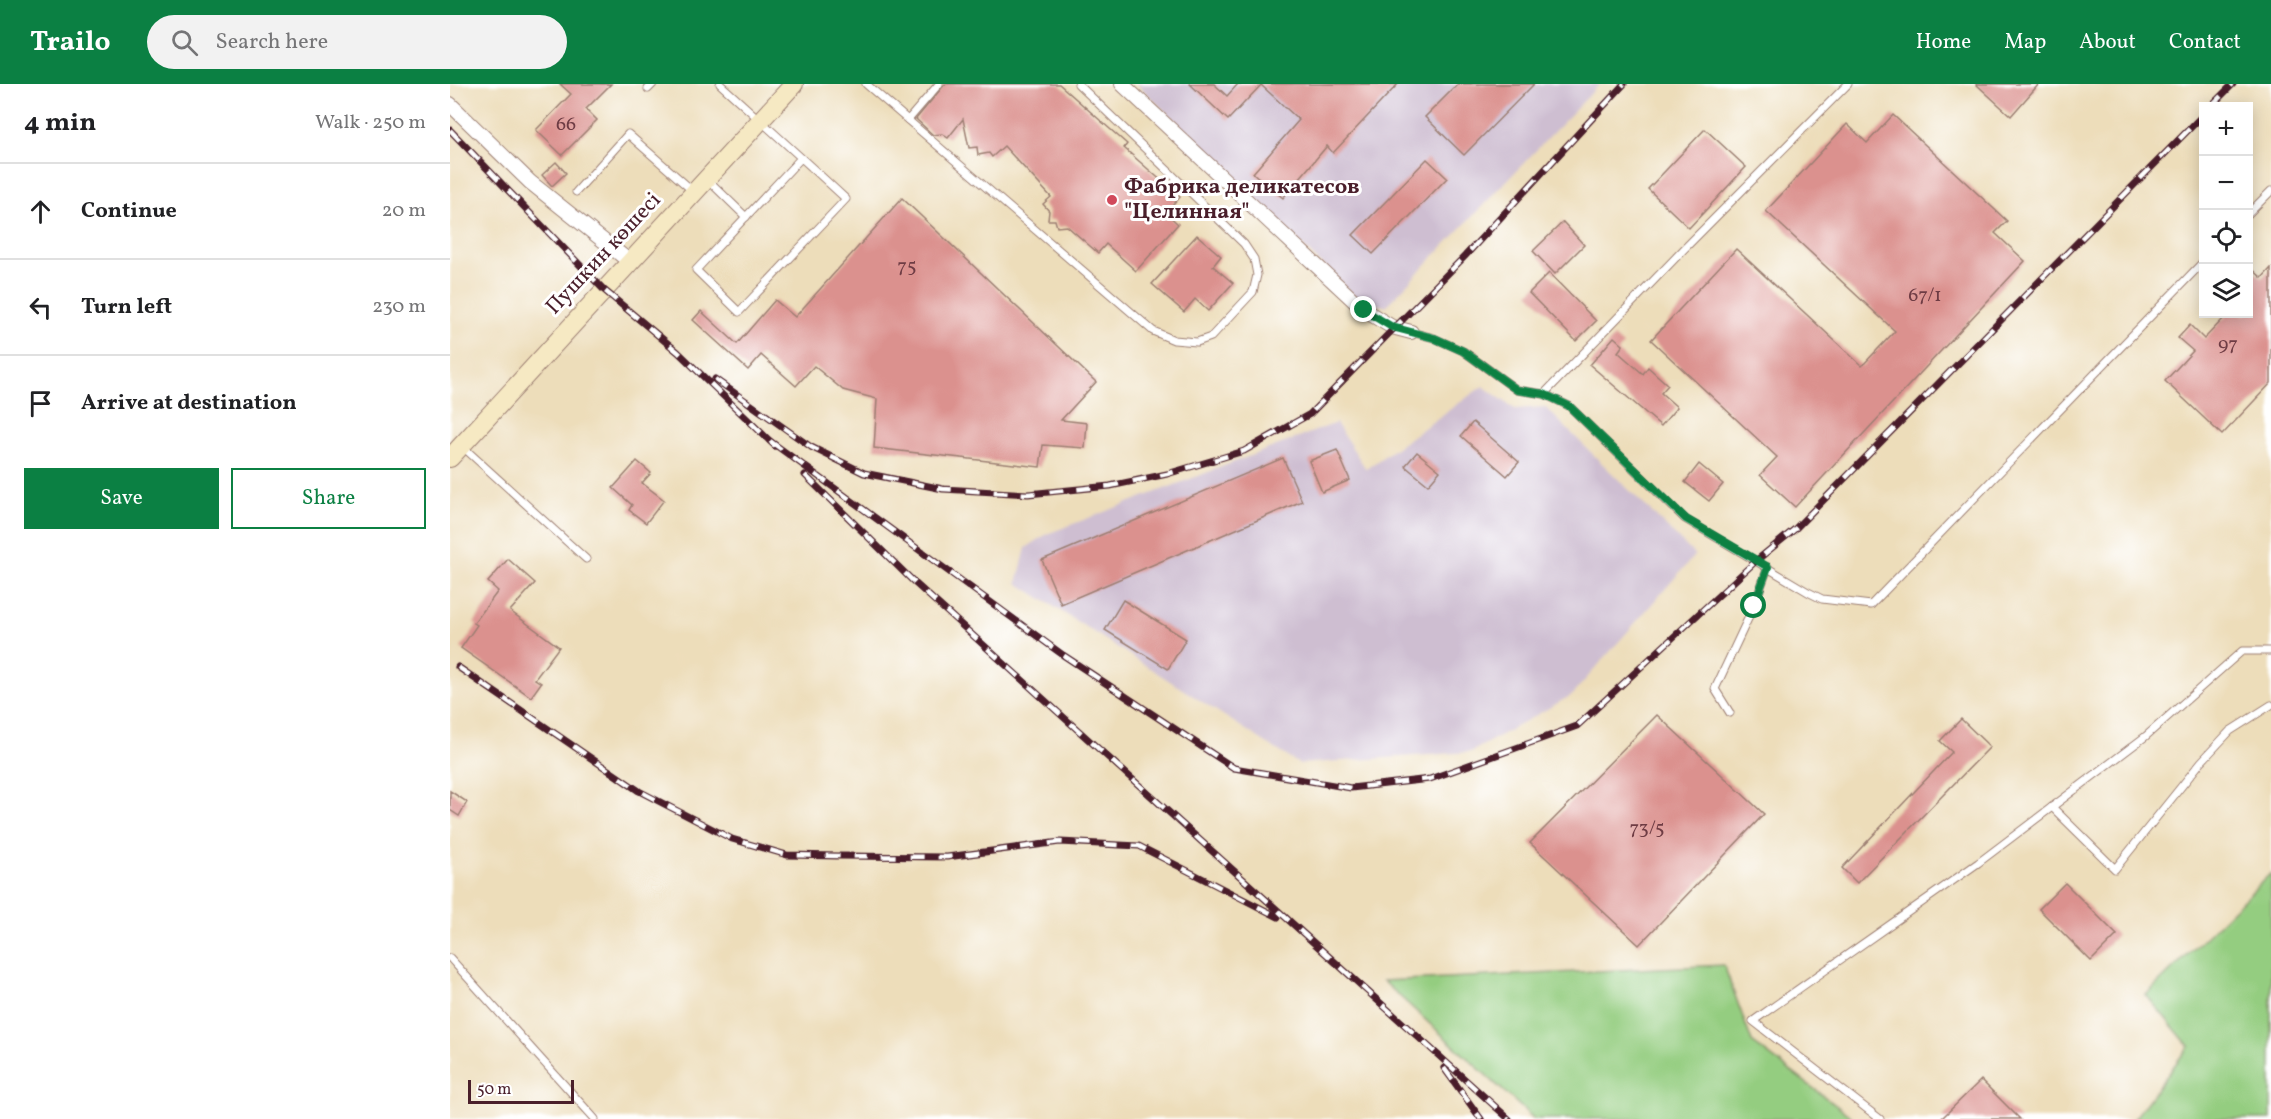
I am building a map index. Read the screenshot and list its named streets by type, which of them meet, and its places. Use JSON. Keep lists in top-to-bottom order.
{
  "streets": {
    "main road": ["Пушкин көшесі"]
  },
  "places": ["Фабрика деликатесов \"Целинная\""],
  "house_numbers": [
    "66",
    "75",
    "67/1",
    "97",
    "73/5"
  ],
  "scale_bar": "50 m",
  "page": {
    "header": "Trailo",
    "search": "Search here",
    "nav": [
      "Home",
      "Map",
      "About",
      "Contact"
    ],
    "heading": ["4 min", "Walk · 250 m"],
    "map_buttons": ["+", "−"],
    "list": [
      ["Continue", "20 m"],
      ["Turn left", "230 m"],
      "Arrive at destination"
    ],
    "buttons": ["Save", "Share"],
    "scale": "50 m"
  }
}
